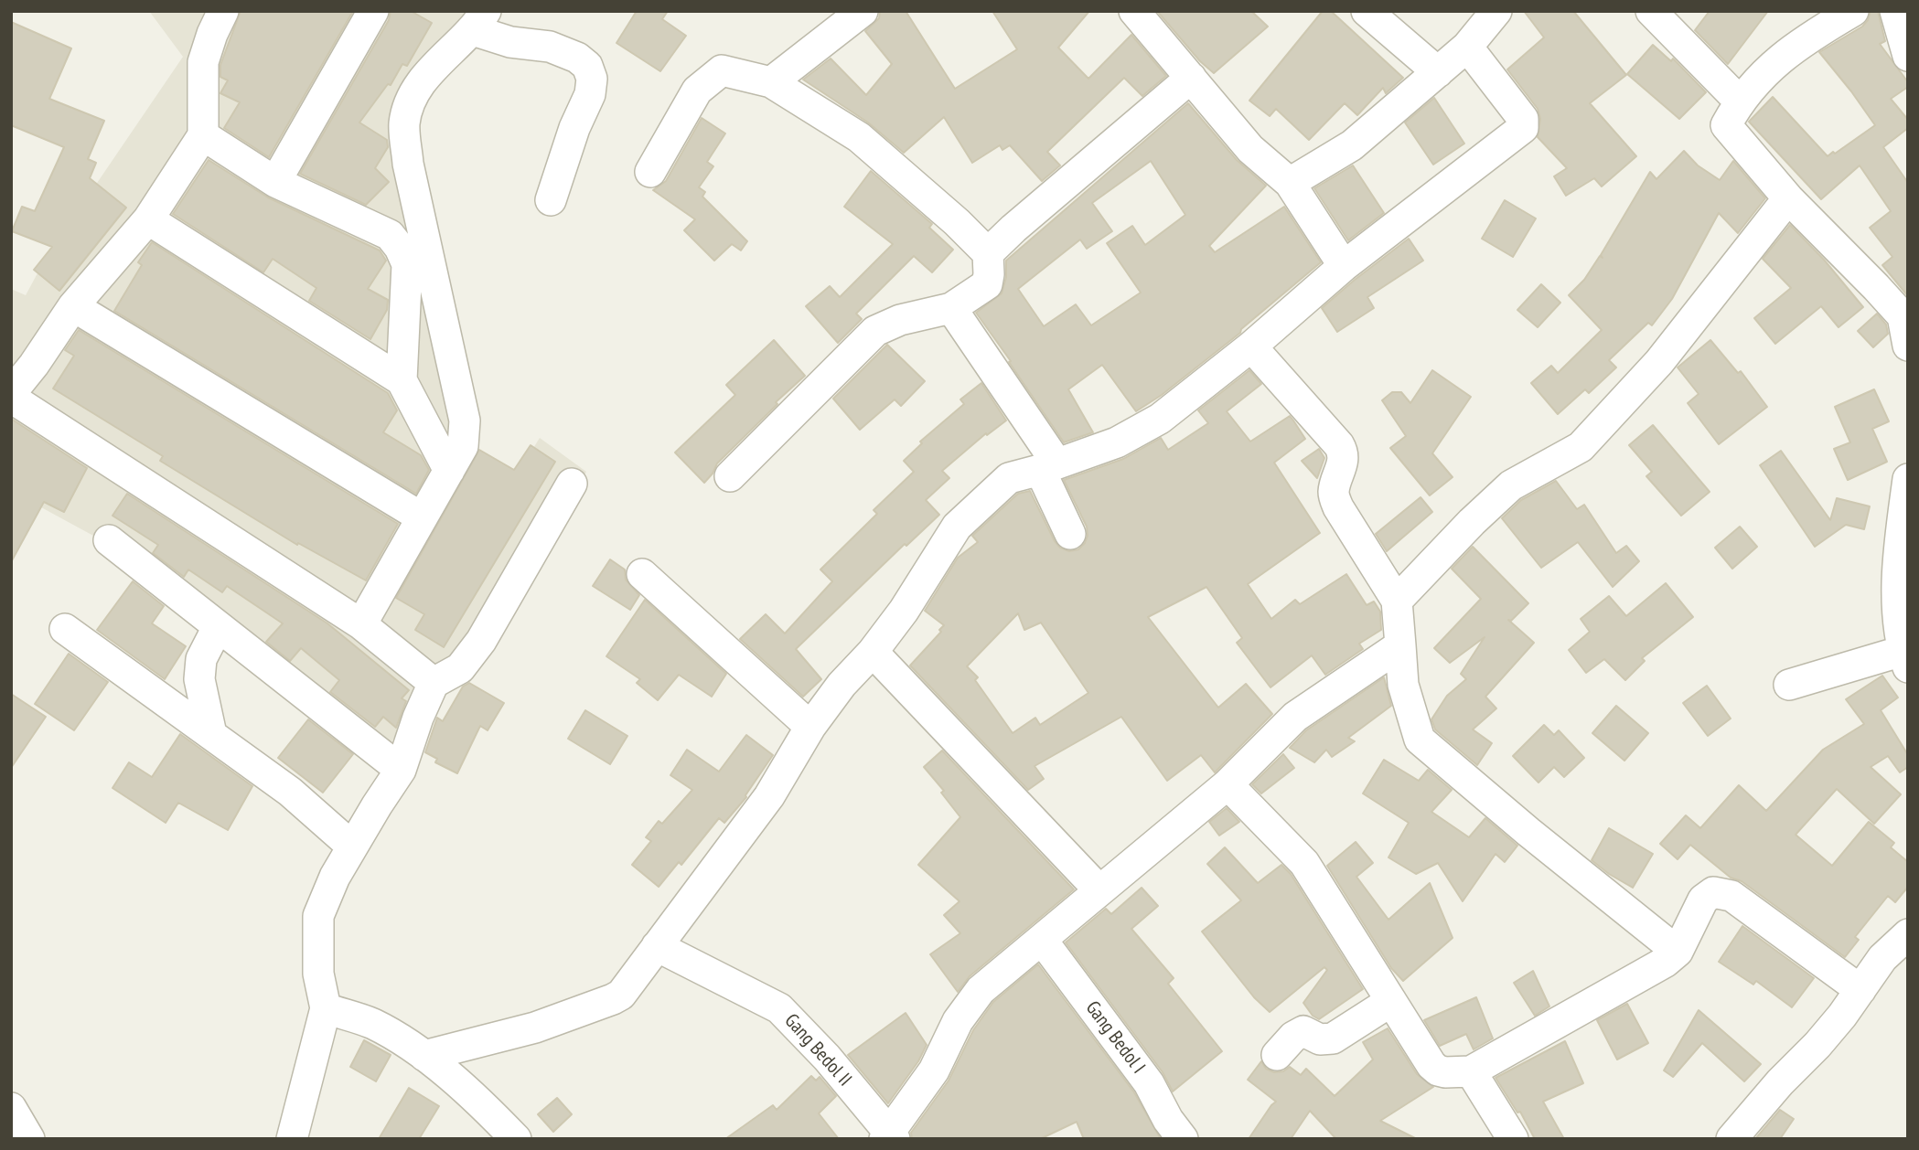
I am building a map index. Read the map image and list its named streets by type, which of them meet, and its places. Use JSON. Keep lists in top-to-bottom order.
{
  "streets": {
    "street": ["Gang Bedol I", "Gang Bedol II"]
  }
}
